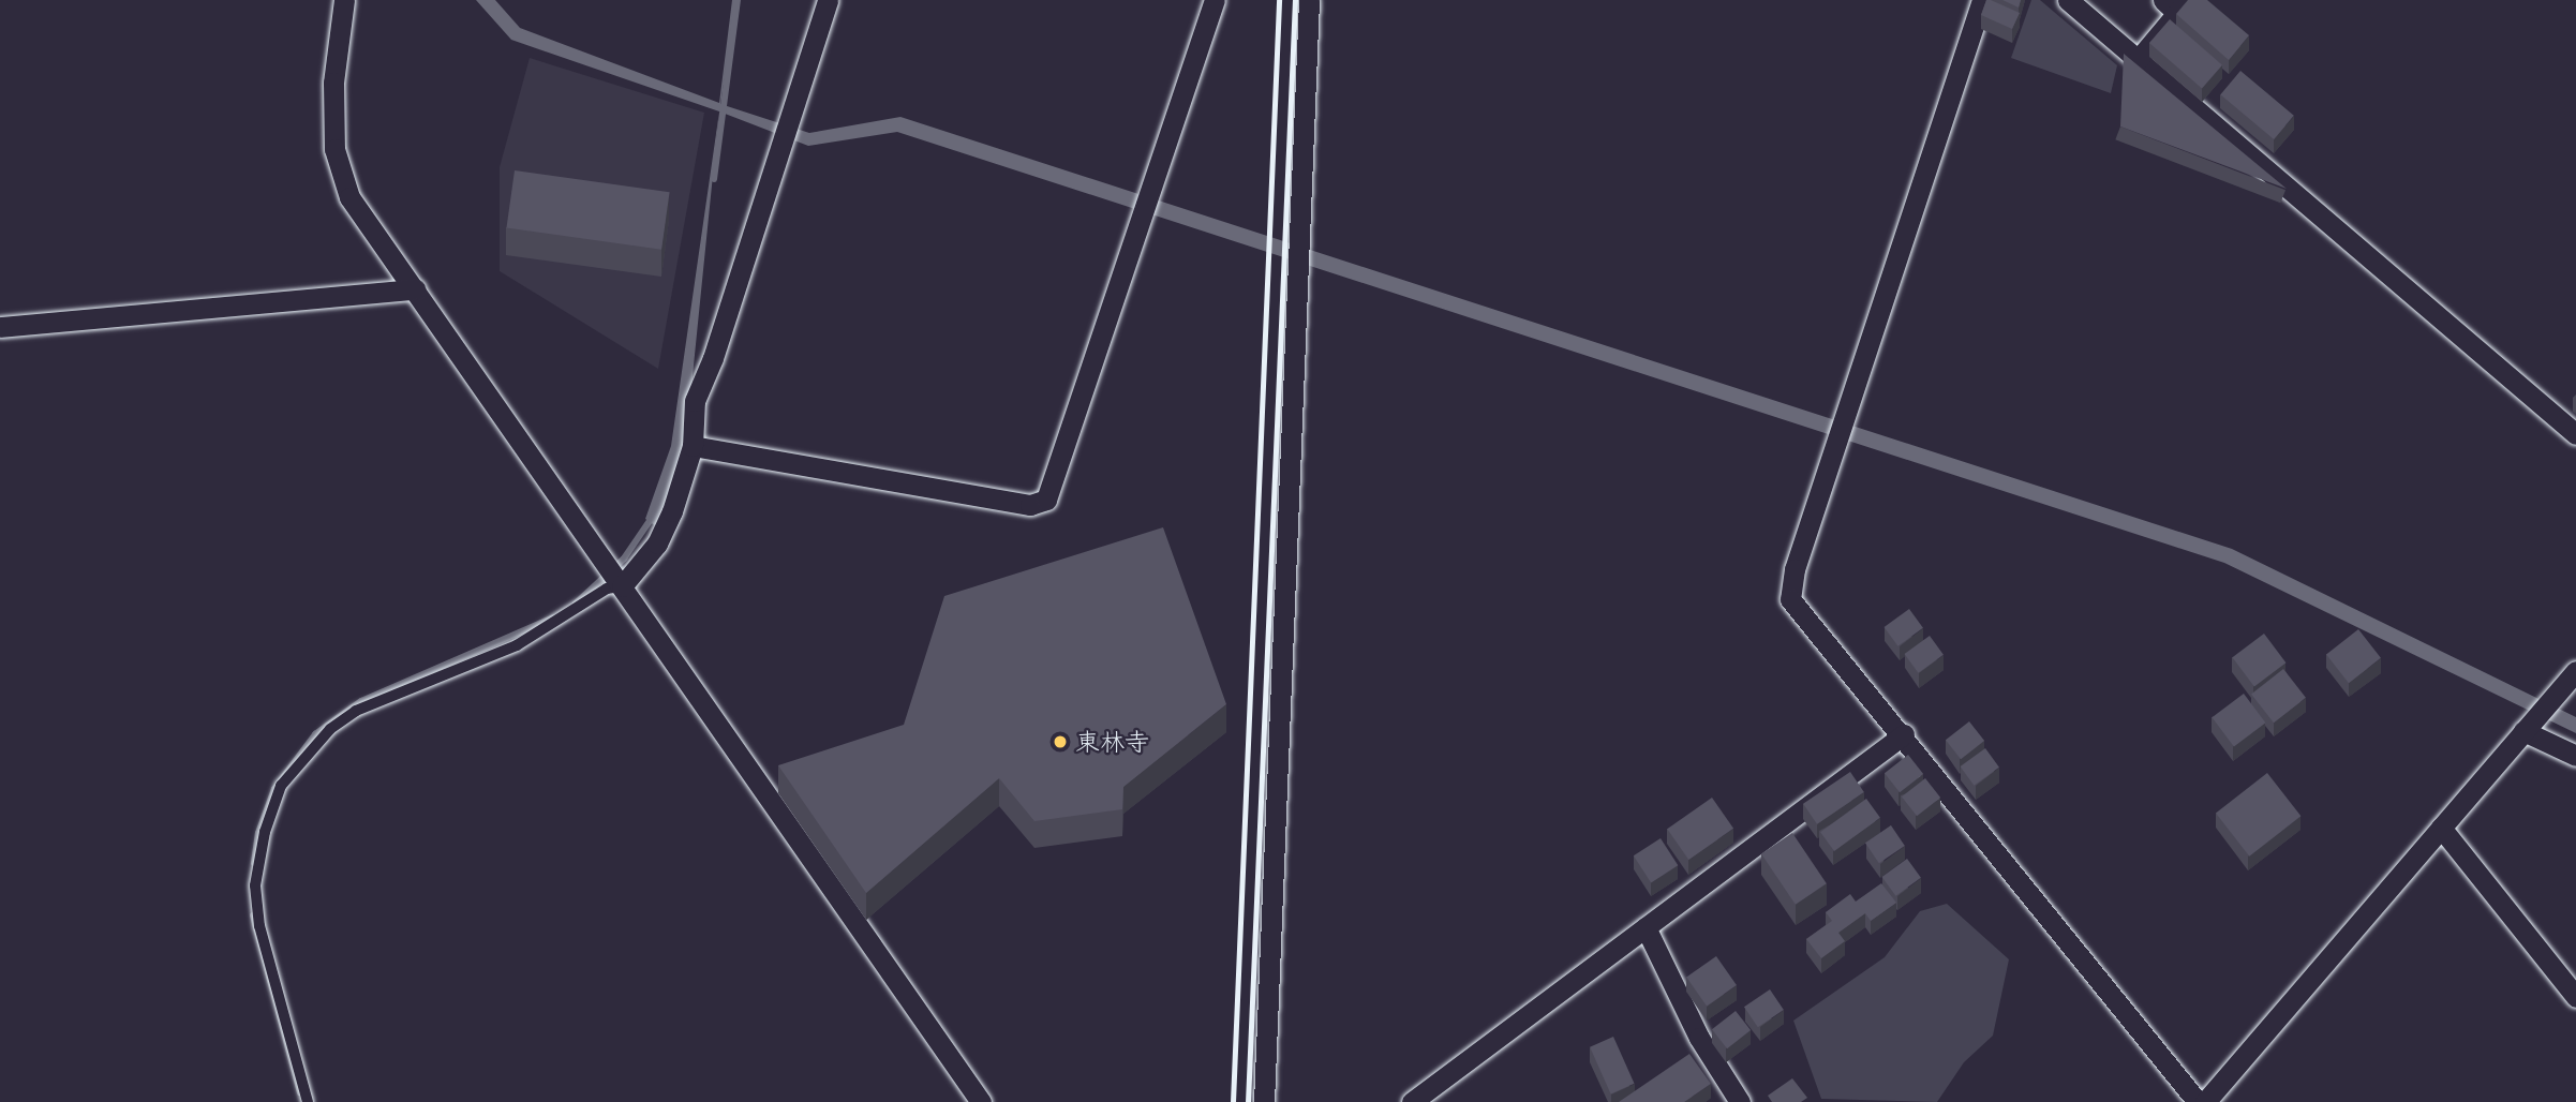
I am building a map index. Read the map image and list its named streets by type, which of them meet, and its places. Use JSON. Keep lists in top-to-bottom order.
{
  "places": ["東林寺"]
}
